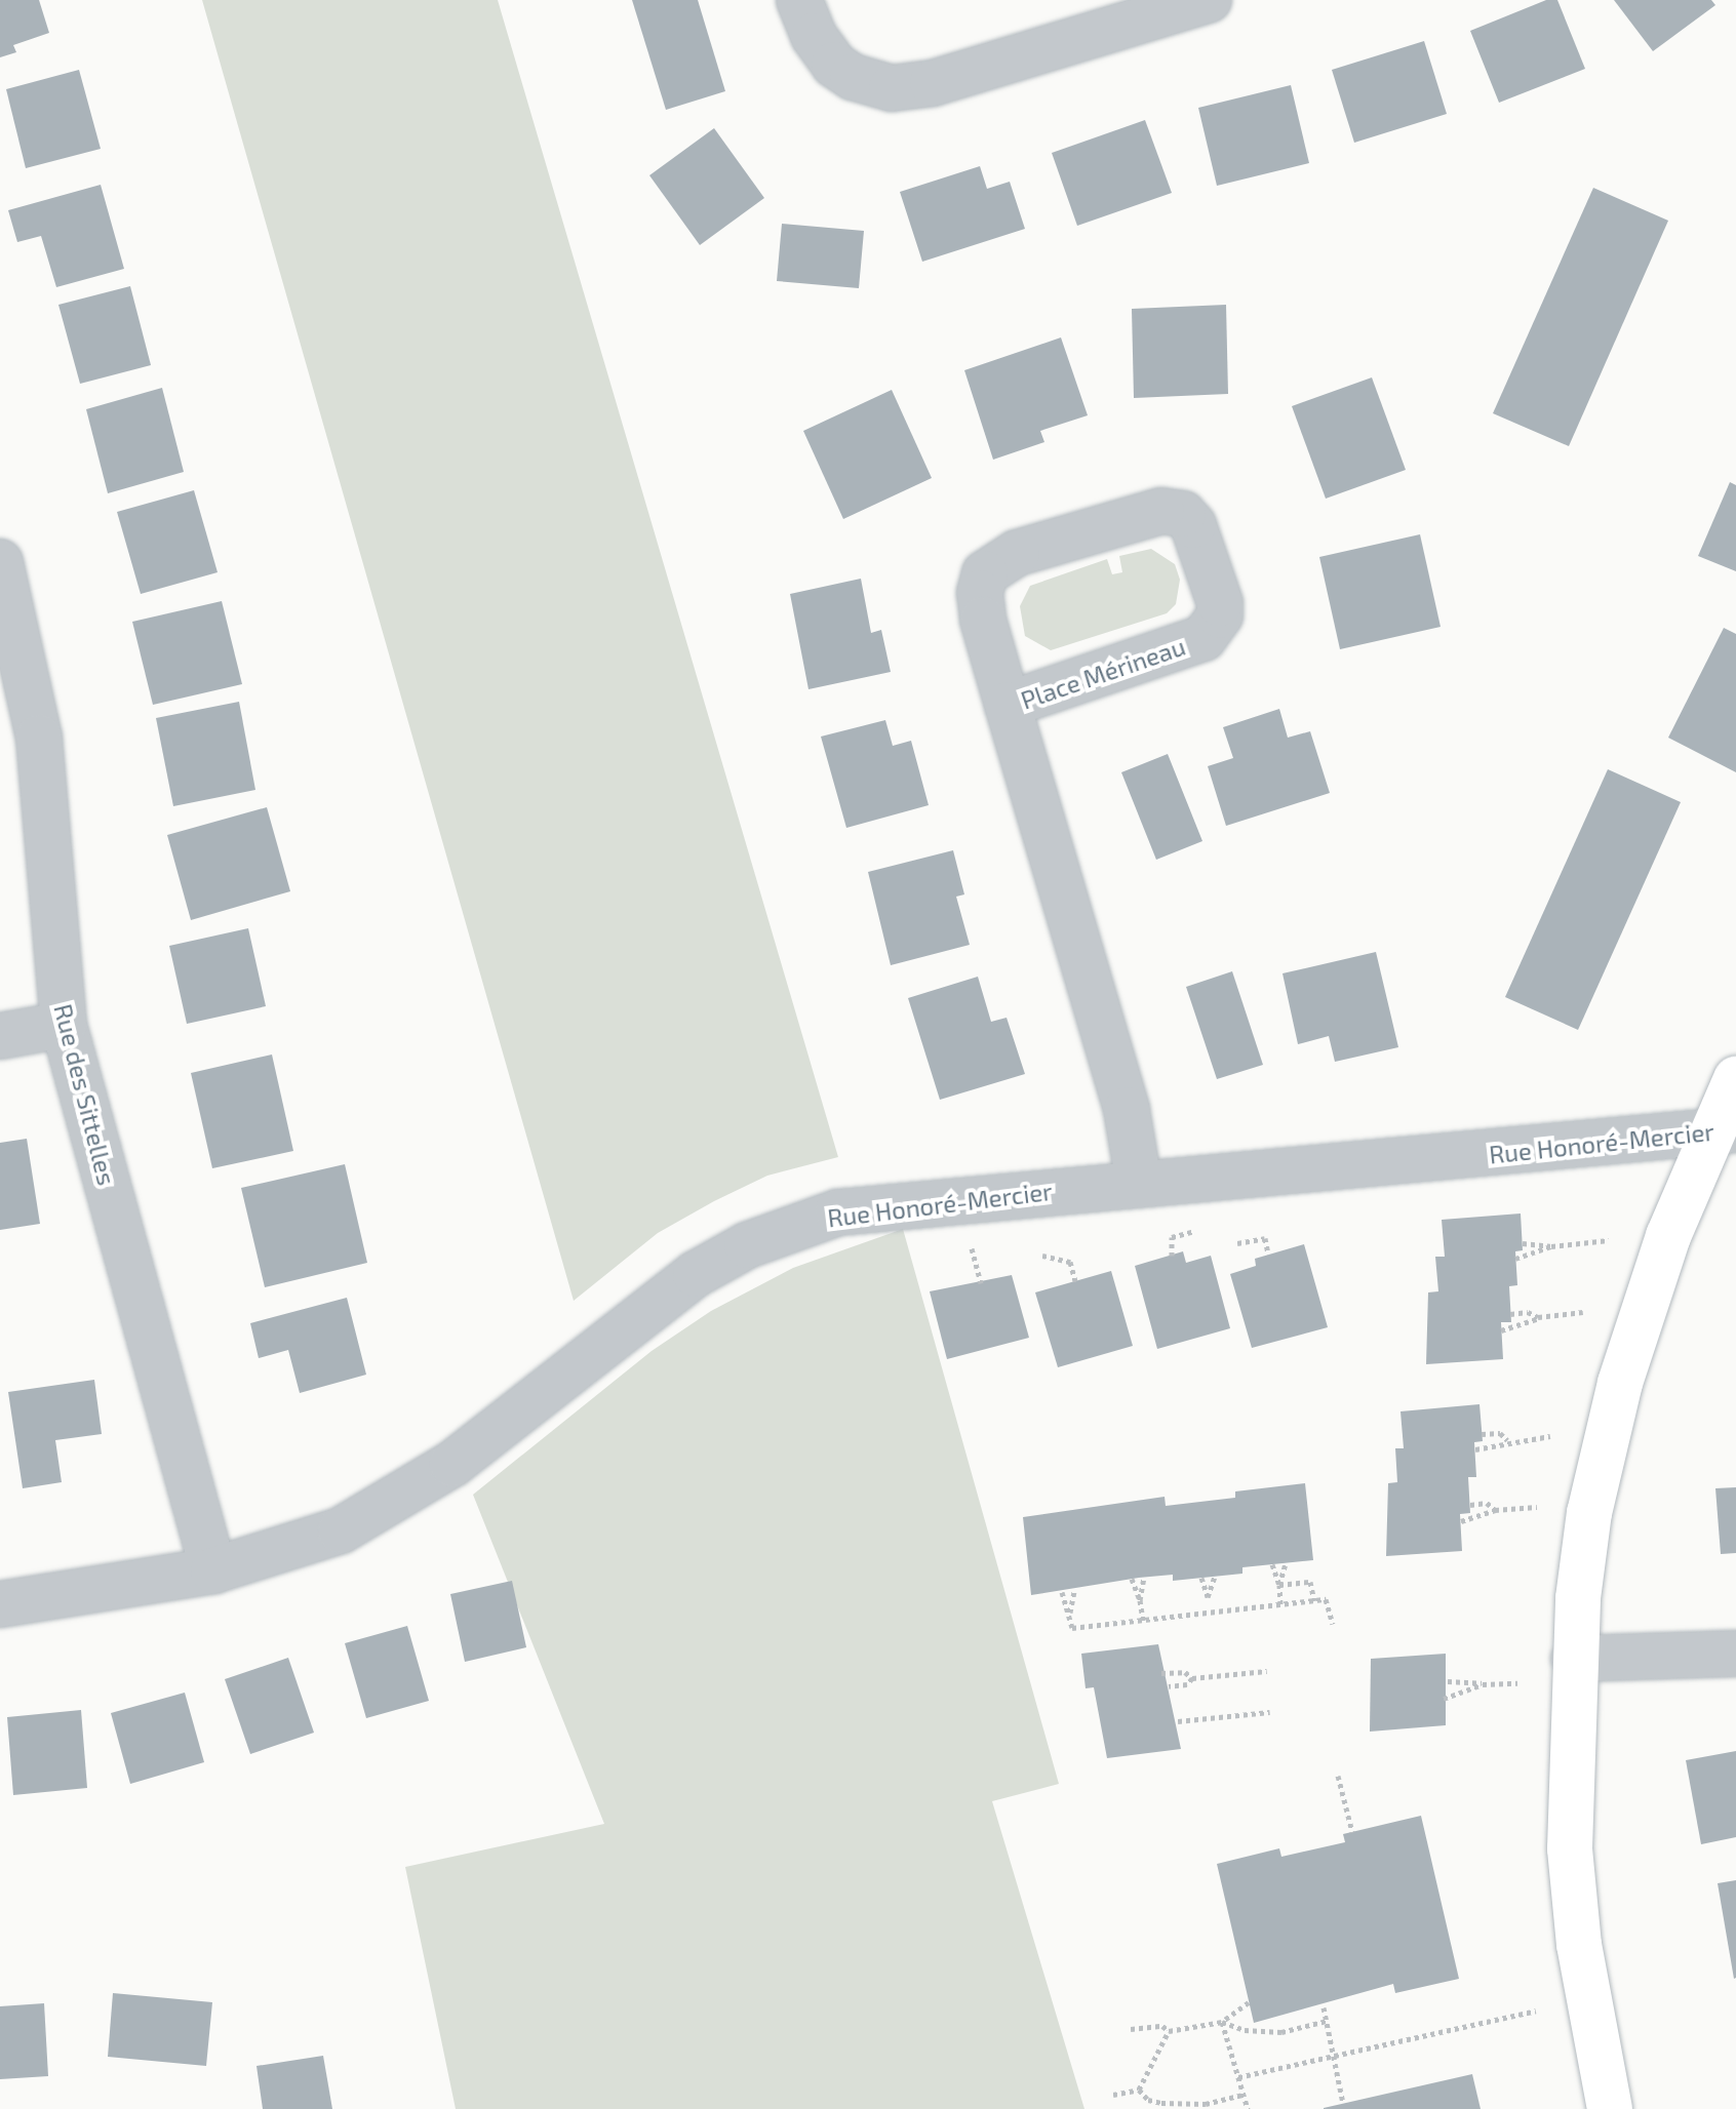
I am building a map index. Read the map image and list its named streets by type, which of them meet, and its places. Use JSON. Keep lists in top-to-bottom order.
{
  "streets": {
    "street": ["Place Mérineau", "Rue des Sittelles", "Rue Honoré-Mercier"]
  },
  "crossings": [
    ["Place Mérineau", "Rue Honoré-Mercier"],
    ["Rue des Sittelles", "Rue Honoré-Mercier"]
  ]
}
